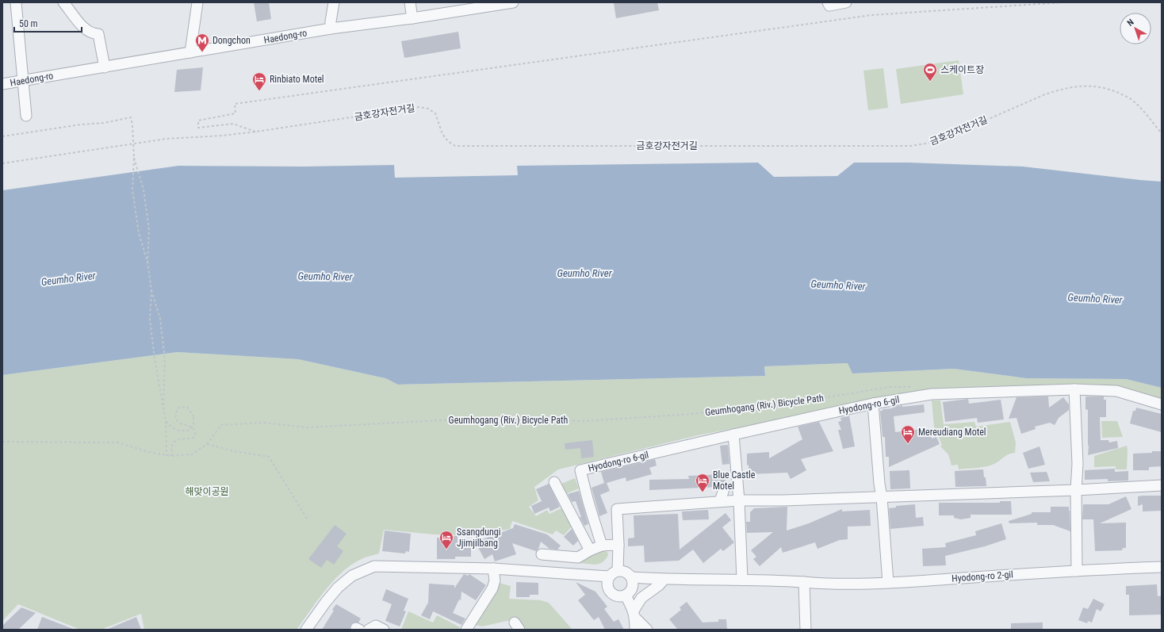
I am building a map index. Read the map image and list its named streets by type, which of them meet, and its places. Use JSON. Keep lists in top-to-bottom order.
{
  "streets": {
    "street": ["Haedong-ro", "Hyodong-ro 6-gil", "Hyodong-ro 2-gil"],
    "path": ["금호강자전거길", "Geumhogang (Riv.) Bicycle Path"]
  },
  "water": ["Geumho River"],
  "parks": ["해맞이공원"],
  "places": {
    "metro station": ["Dongchon"],
    "sports": ["스케이트장"],
    "hotel": [
      "Rinbiato Motel",
      "Mereudiang Motel",
      "Blue Castle Motel",
      "Ssangdungi Jjimjilbang"
    ]
  },
  "scale_bar": "50 m",
  "north": "top left"
}
